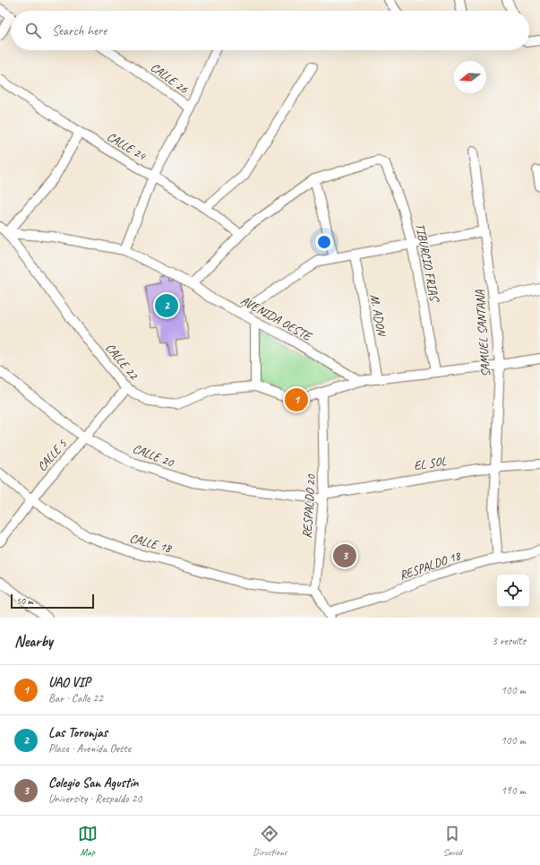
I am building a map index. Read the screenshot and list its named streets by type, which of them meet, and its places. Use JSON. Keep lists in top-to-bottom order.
{
  "streets": {
    "street": [
      "CALLE 26",
      "CALLE 24",
      "TIBURCIO FRIAS",
      "M. ADON",
      "AVENIDA OESTE",
      "SAMUEL SANTANA",
      "CALLE 22",
      "CALLE 5",
      "CALLE 20",
      "EL SOL",
      "RESPALDO 20",
      "CALLE 18",
      "RESPALDO 18"
    ]
  },
  "crossings": [
    ["AVENIDA OESTE", "CALLE 22"],
    ["SAMUEL SANTANA", "EL SOL"],
    ["SAMUEL SANTANA", "RESPALDO 18"],
    ["CALLE 22", "CALLE 5"],
    ["CALLE 22", "RESPALDO 20"],
    ["CALLE 5", "CALLE 20"],
    ["CALLE 5", "CALLE 18"],
    ["CALLE 20", "EL SOL"],
    ["CALLE 20", "RESPALDO 20"],
    ["EL SOL", "RESPALDO 20"],
    ["RESPALDO 20", "CALLE 18"]
  ],
  "scale_bar": "50 m",
  "north": "left",
  "page": {
    "search": "Search here",
    "pins": ["2", "1", "3"],
    "scale": "50 m",
    "heading": ["Nearby", "3 results"],
    "list": [
      {
        "mark": "1",
        "name": "UAO VIP",
        "note": "Bar · Calle 22",
        "value": "100 m"
      },
      {
        "mark": "2",
        "name": "Las Toronjas",
        "note": "Place · Avenida Oeste",
        "value": "100 m"
      },
      {
        "mark": "3",
        "name": "Colegio San Agustín",
        "note": "University · Respaldo 20",
        "value": "190 m"
      }
    ],
    "nav": ["Map", "Directions", "Saved"]
  }
}
